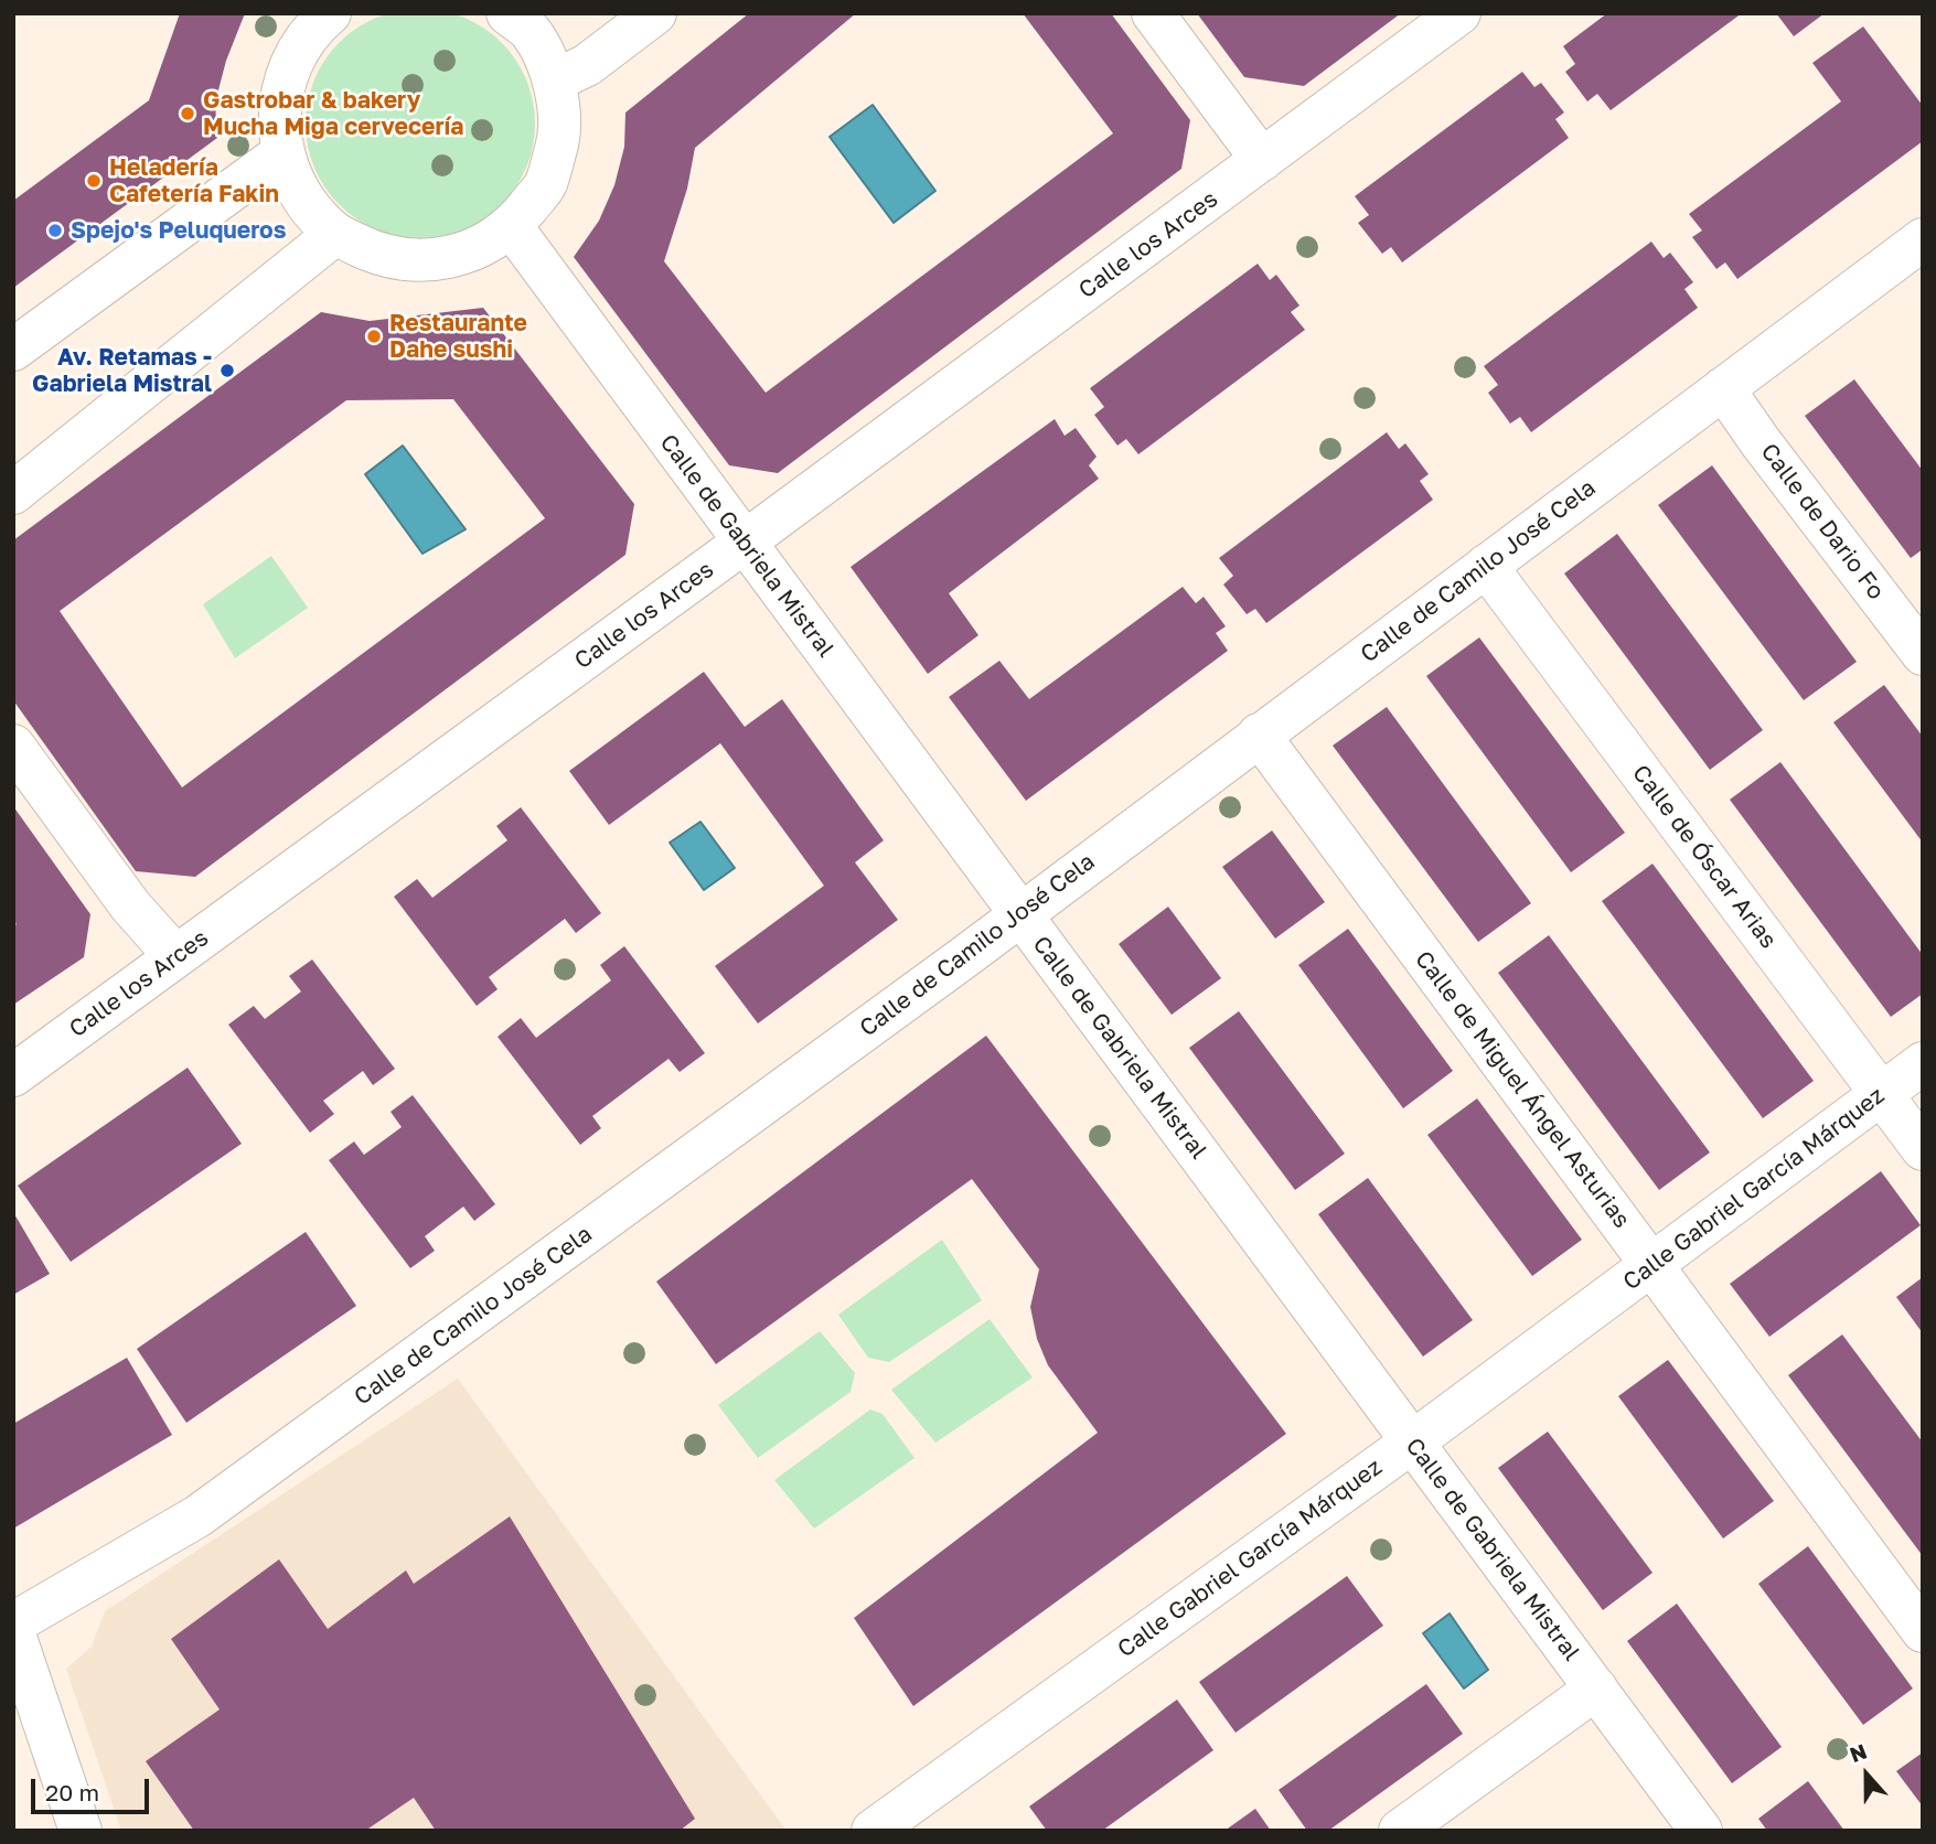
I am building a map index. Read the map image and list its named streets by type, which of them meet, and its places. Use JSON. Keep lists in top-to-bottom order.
{
  "streets": {
    "street": [
      "Calle los Arces",
      "Calle de Dario Fo",
      "Calle de Gabriela Mistral",
      "Calle de Camilo José Cela",
      "Calle de Óscar Arias",
      "Calle de Miguel Ángel Asturias",
      "Calle Gabriel García Márquez"
    ]
  },
  "crossings": [
    ["Calle los Arces", "Calle de Gabriela Mistral"],
    ["Calle de Dario Fo", "Calle de Camilo José Cela"],
    ["Calle de Gabriela Mistral", "Calle de Camilo José Cela"],
    ["Calle de Gabriela Mistral", "Calle Gabriel García Márquez"],
    ["Calle de Camilo José Cela", "Calle de Óscar Arias"],
    ["Calle de Camilo José Cela", "Calle de Miguel Ángel Asturias"],
    ["Calle de Óscar Arias", "Calle Gabriel García Márquez"],
    ["Calle de Miguel Ángel Asturias", "Calle Gabriel García Márquez"]
  ],
  "places": [
    "Gastrobar & bakery Mucha Miga cervecería",
    "Heladería Cafetería Fakin",
    "Spejo's Peluqueros",
    "Restaurante Dahe sushi",
    "Av. Retamas - Gabriela Mistral"
  ],
  "scale_bar": "20 m",
  "north": "top"
}
